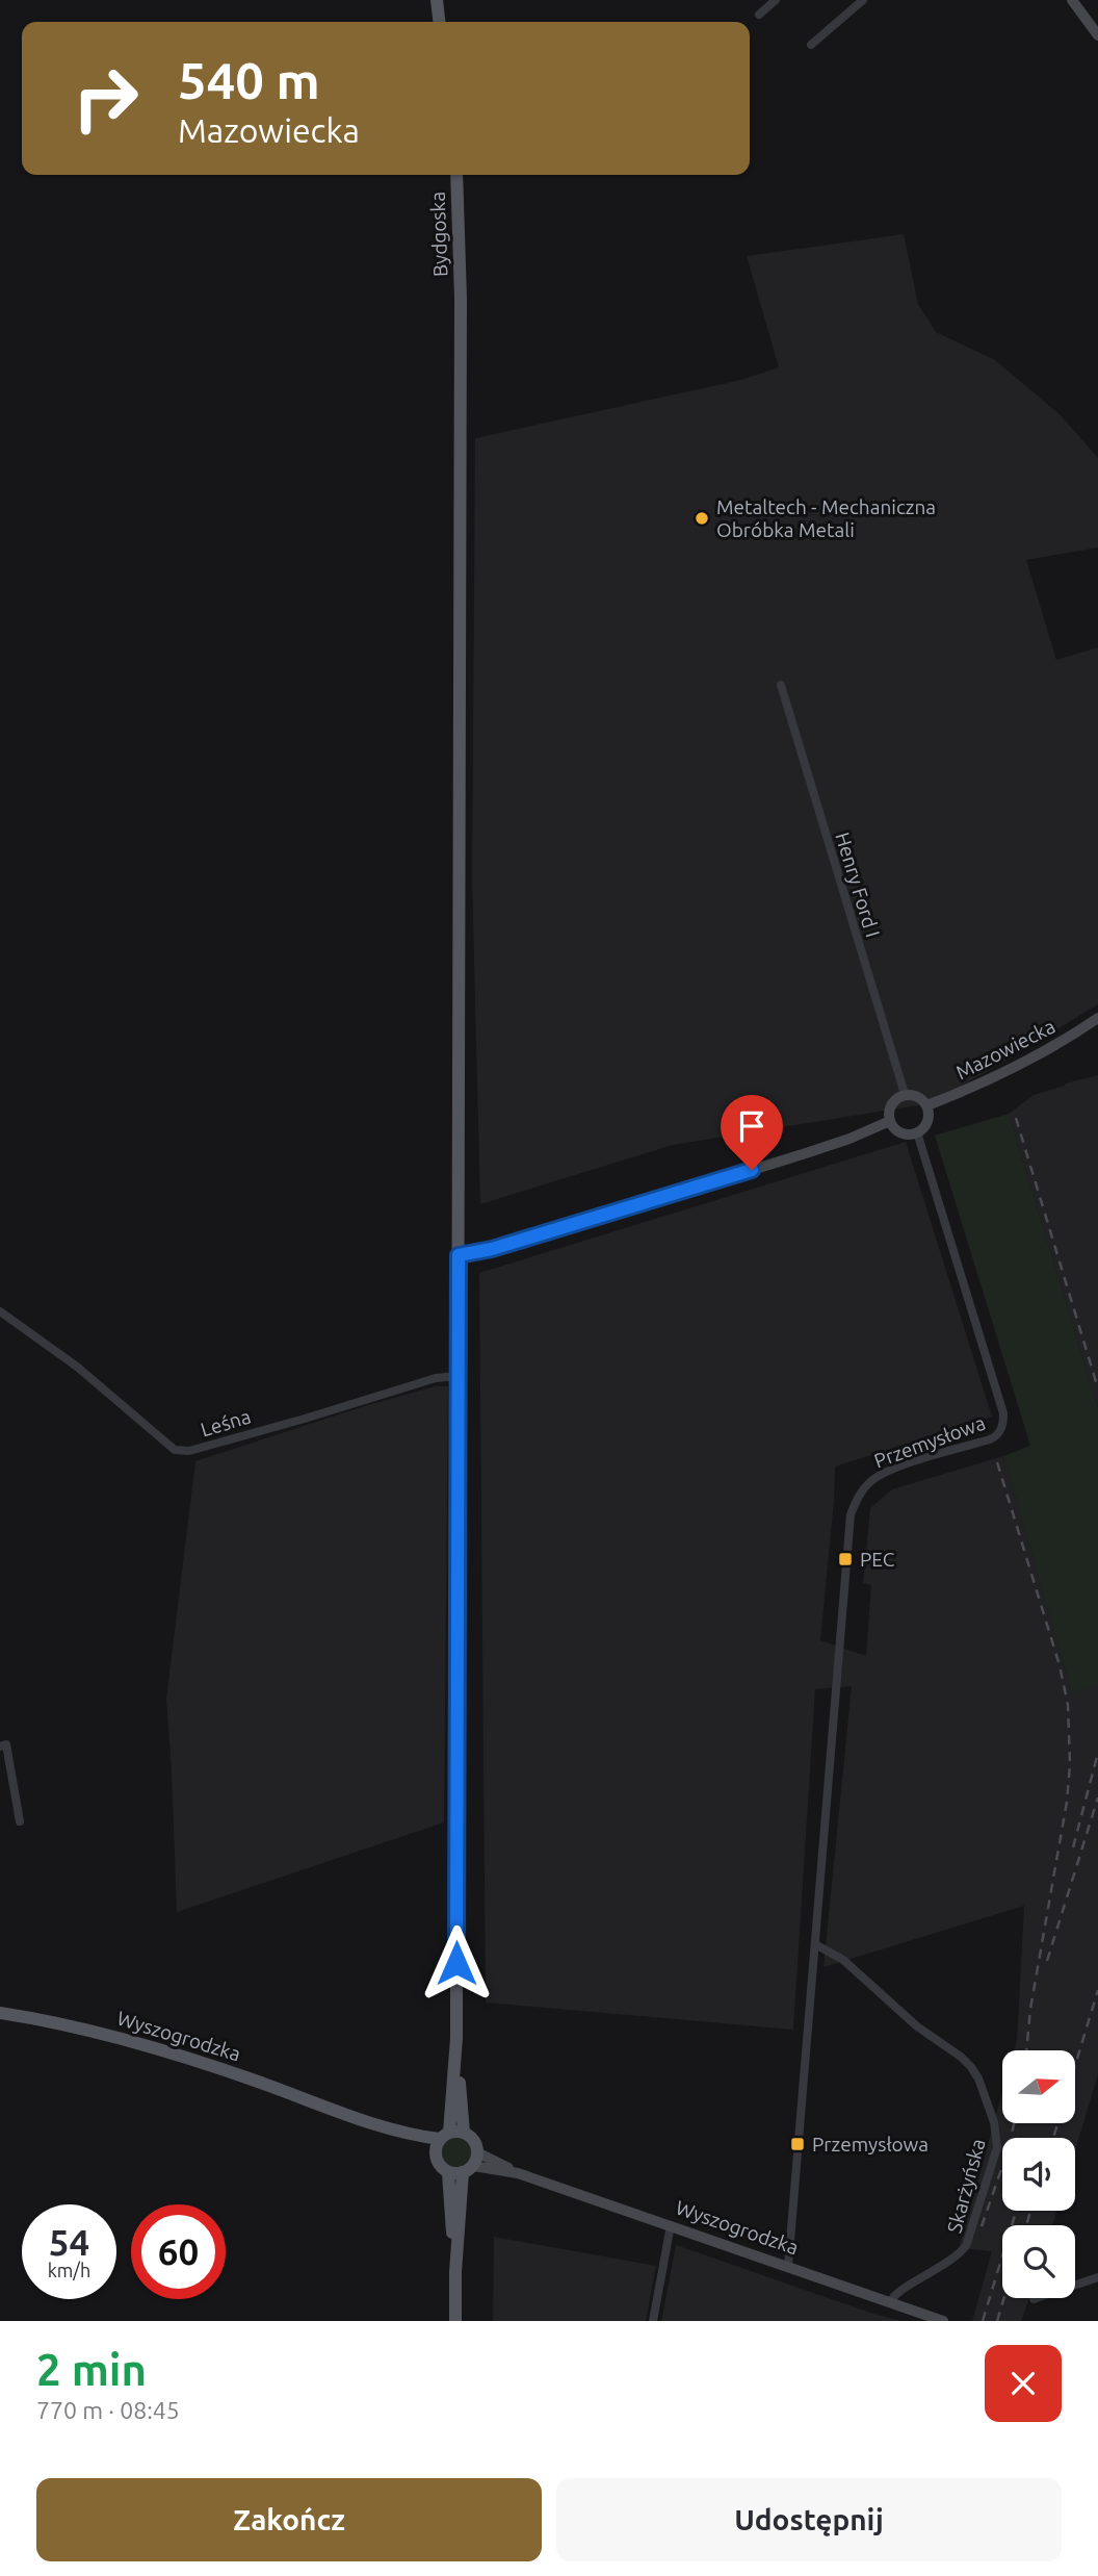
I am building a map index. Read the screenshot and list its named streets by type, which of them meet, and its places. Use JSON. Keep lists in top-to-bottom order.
{
  "streets": {
    "main road": ["Bydgoska", "Wyszogrodzka"],
    "street": [
      "Henry Ford I",
      "Mazowiecka",
      "Leśna",
      "Przemysłowa",
      "Skarżyńska"
    ]
  },
  "crossings": [
    ["Bydgoska", "Leśna"],
    ["Henry Ford I", "Mazowiecka"],
    ["Henry Ford I", "Przemysłowa"],
    ["Mazowiecka", "Przemysłowa"],
    ["Przemysłowa", "Wyszogrodzka"],
    ["Przemysłowa", "Skarżyńska"],
    ["Wyszogrodzka", "Skarżyńska"]
  ],
  "places": {
    "other": ["Metaltech - Mechaniczna Obróbka Metali"],
    "transit": ["PEC", "Przemysłowa"]
  },
  "north": "right",
  "page": {
    "turn": ["540 m", "Mazowiecka"],
    "speed": "54 km/h",
    "limit": "60",
    "heading": ["2 min", "770 m · 08:45"],
    "buttons": ["Zakończ", "Udostępnij"]
  }
}
